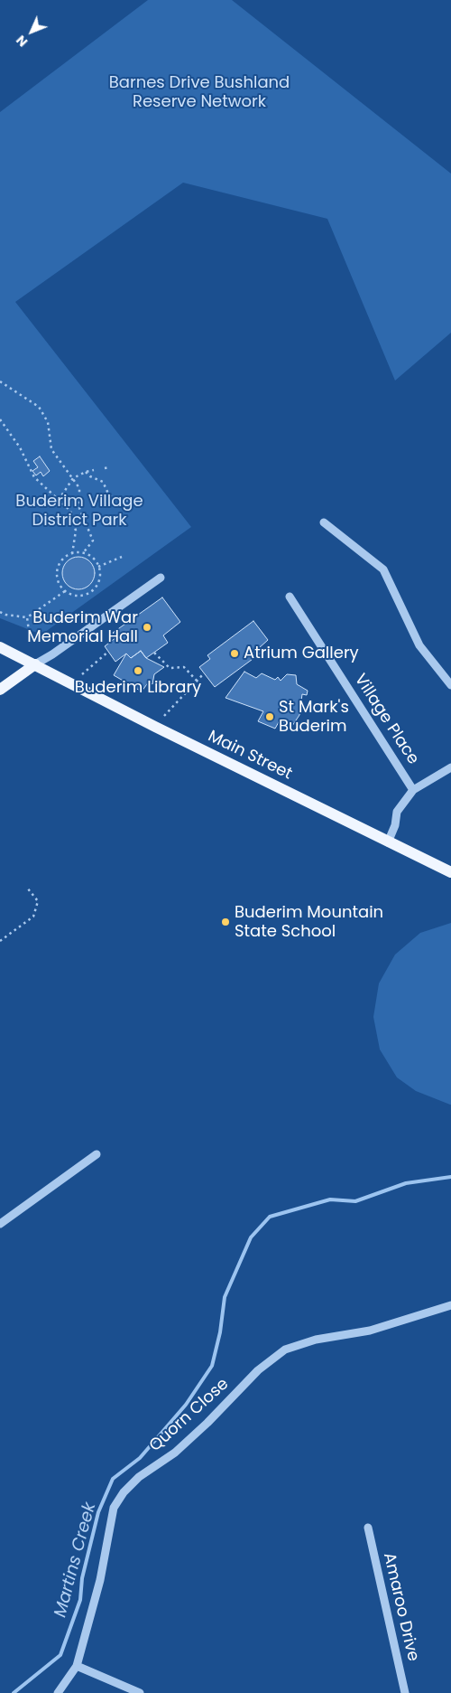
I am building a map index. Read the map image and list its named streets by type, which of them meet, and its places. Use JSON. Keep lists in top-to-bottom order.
{
  "streets": {
    "main road": ["Main Street"],
    "street": ["Village Place", "Quorn Close", "Amaroo Drive"]
  },
  "water": ["Martins Creek"],
  "parks": ["Barnes Drive Bushland Reserve Network", "Buderim Village District Park"],
  "places": [
    "Buderim War Memorial Hall",
    "Atrium Gallery",
    "Buderim Library",
    "St Mark's Buderim",
    "Buderim Mountain State School"
  ],
  "north": "bottom left"
}
